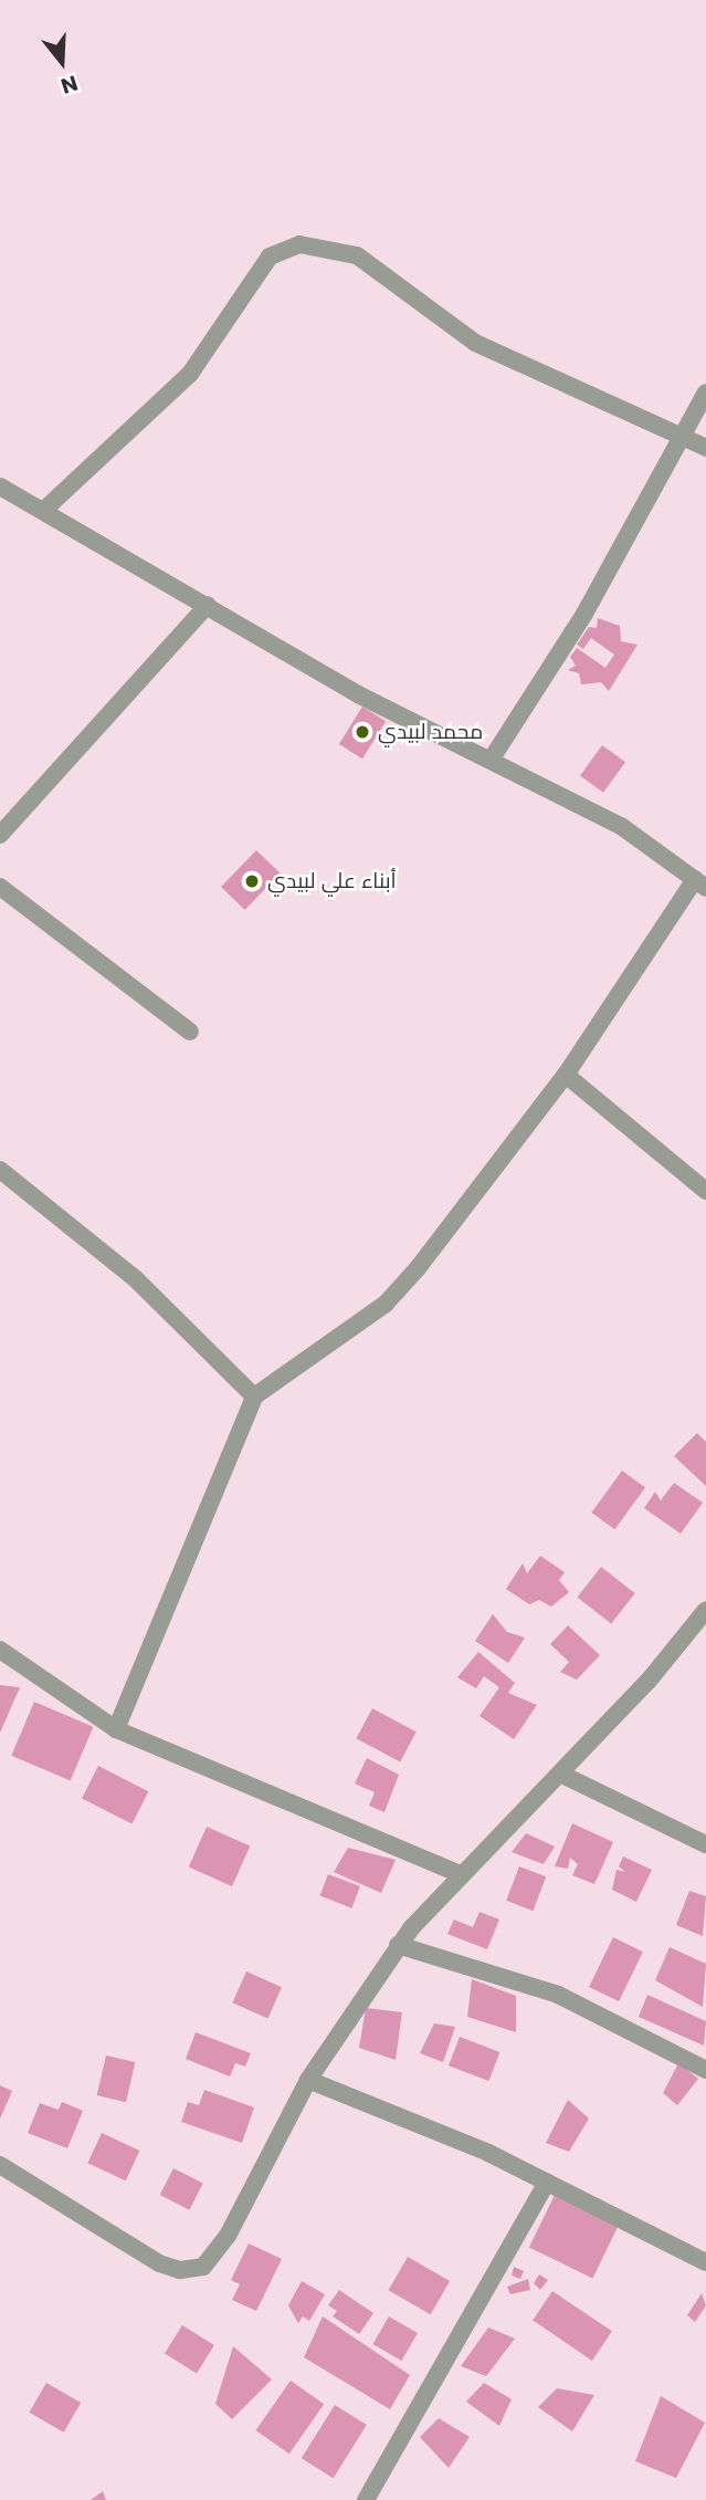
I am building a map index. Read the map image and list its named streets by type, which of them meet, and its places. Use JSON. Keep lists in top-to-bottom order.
{
  "places": ["محمد لبيدي", "أبناء علي لبيدي"],
  "north": "bottom"
}
